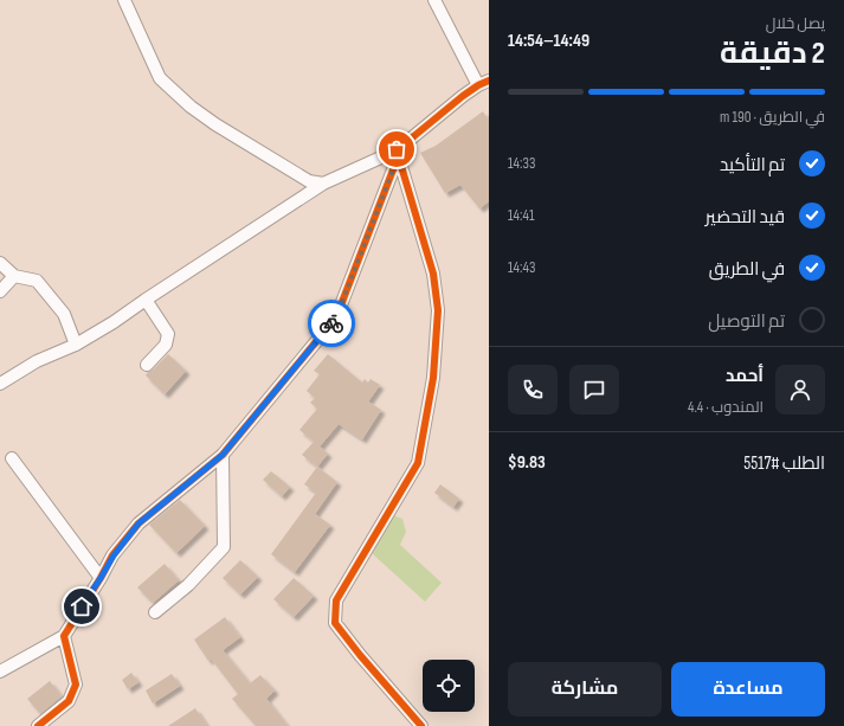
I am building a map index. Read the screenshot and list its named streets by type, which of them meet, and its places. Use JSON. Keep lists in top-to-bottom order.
{
  "page": {
    "heading": ["2 دقيقة", "يصل خلال", "14:49–14:54"],
    "panel": [
      "أحمد",
      "المندوب · 4.4",
      "الطلب #5517",
      "$9.83"
    ],
    "bar": "في الطريق · 190 m",
    "list": [
      ["تم التأكيد", "14:33"],
      ["قيد التحضير", "14:41"],
      ["في الطريق", "14:43"],
      "تم التوصيل"
    ],
    "buttons": ["مساعدة", "مشاركة"]
  }
}
